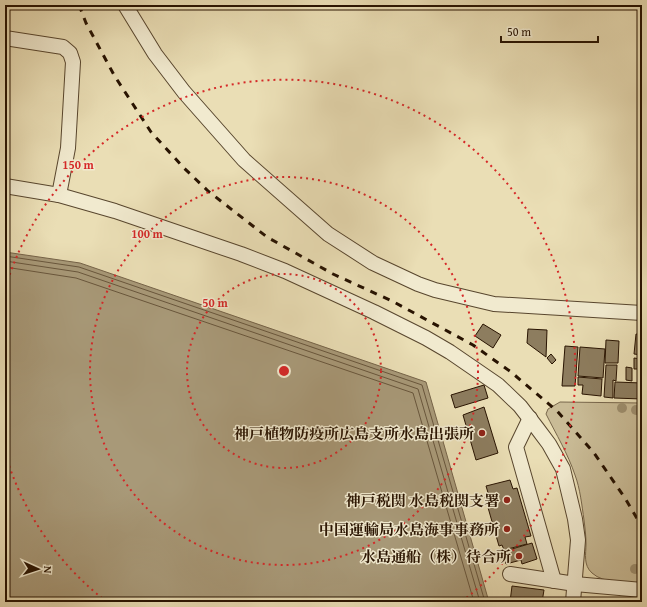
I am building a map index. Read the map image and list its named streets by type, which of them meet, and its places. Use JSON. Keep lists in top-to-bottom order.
{
  "places": [
    "神戸植物防疫所広島支所水島出張所",
    "神戸税関 水島税関支署",
    "中国運輸局水島海事事務所",
    "水島通船（株）待合所"
  ],
  "scale_bar": "50 m",
  "north": "right",
  "rings": ["150 m", "100 m", "50 m"]
}
